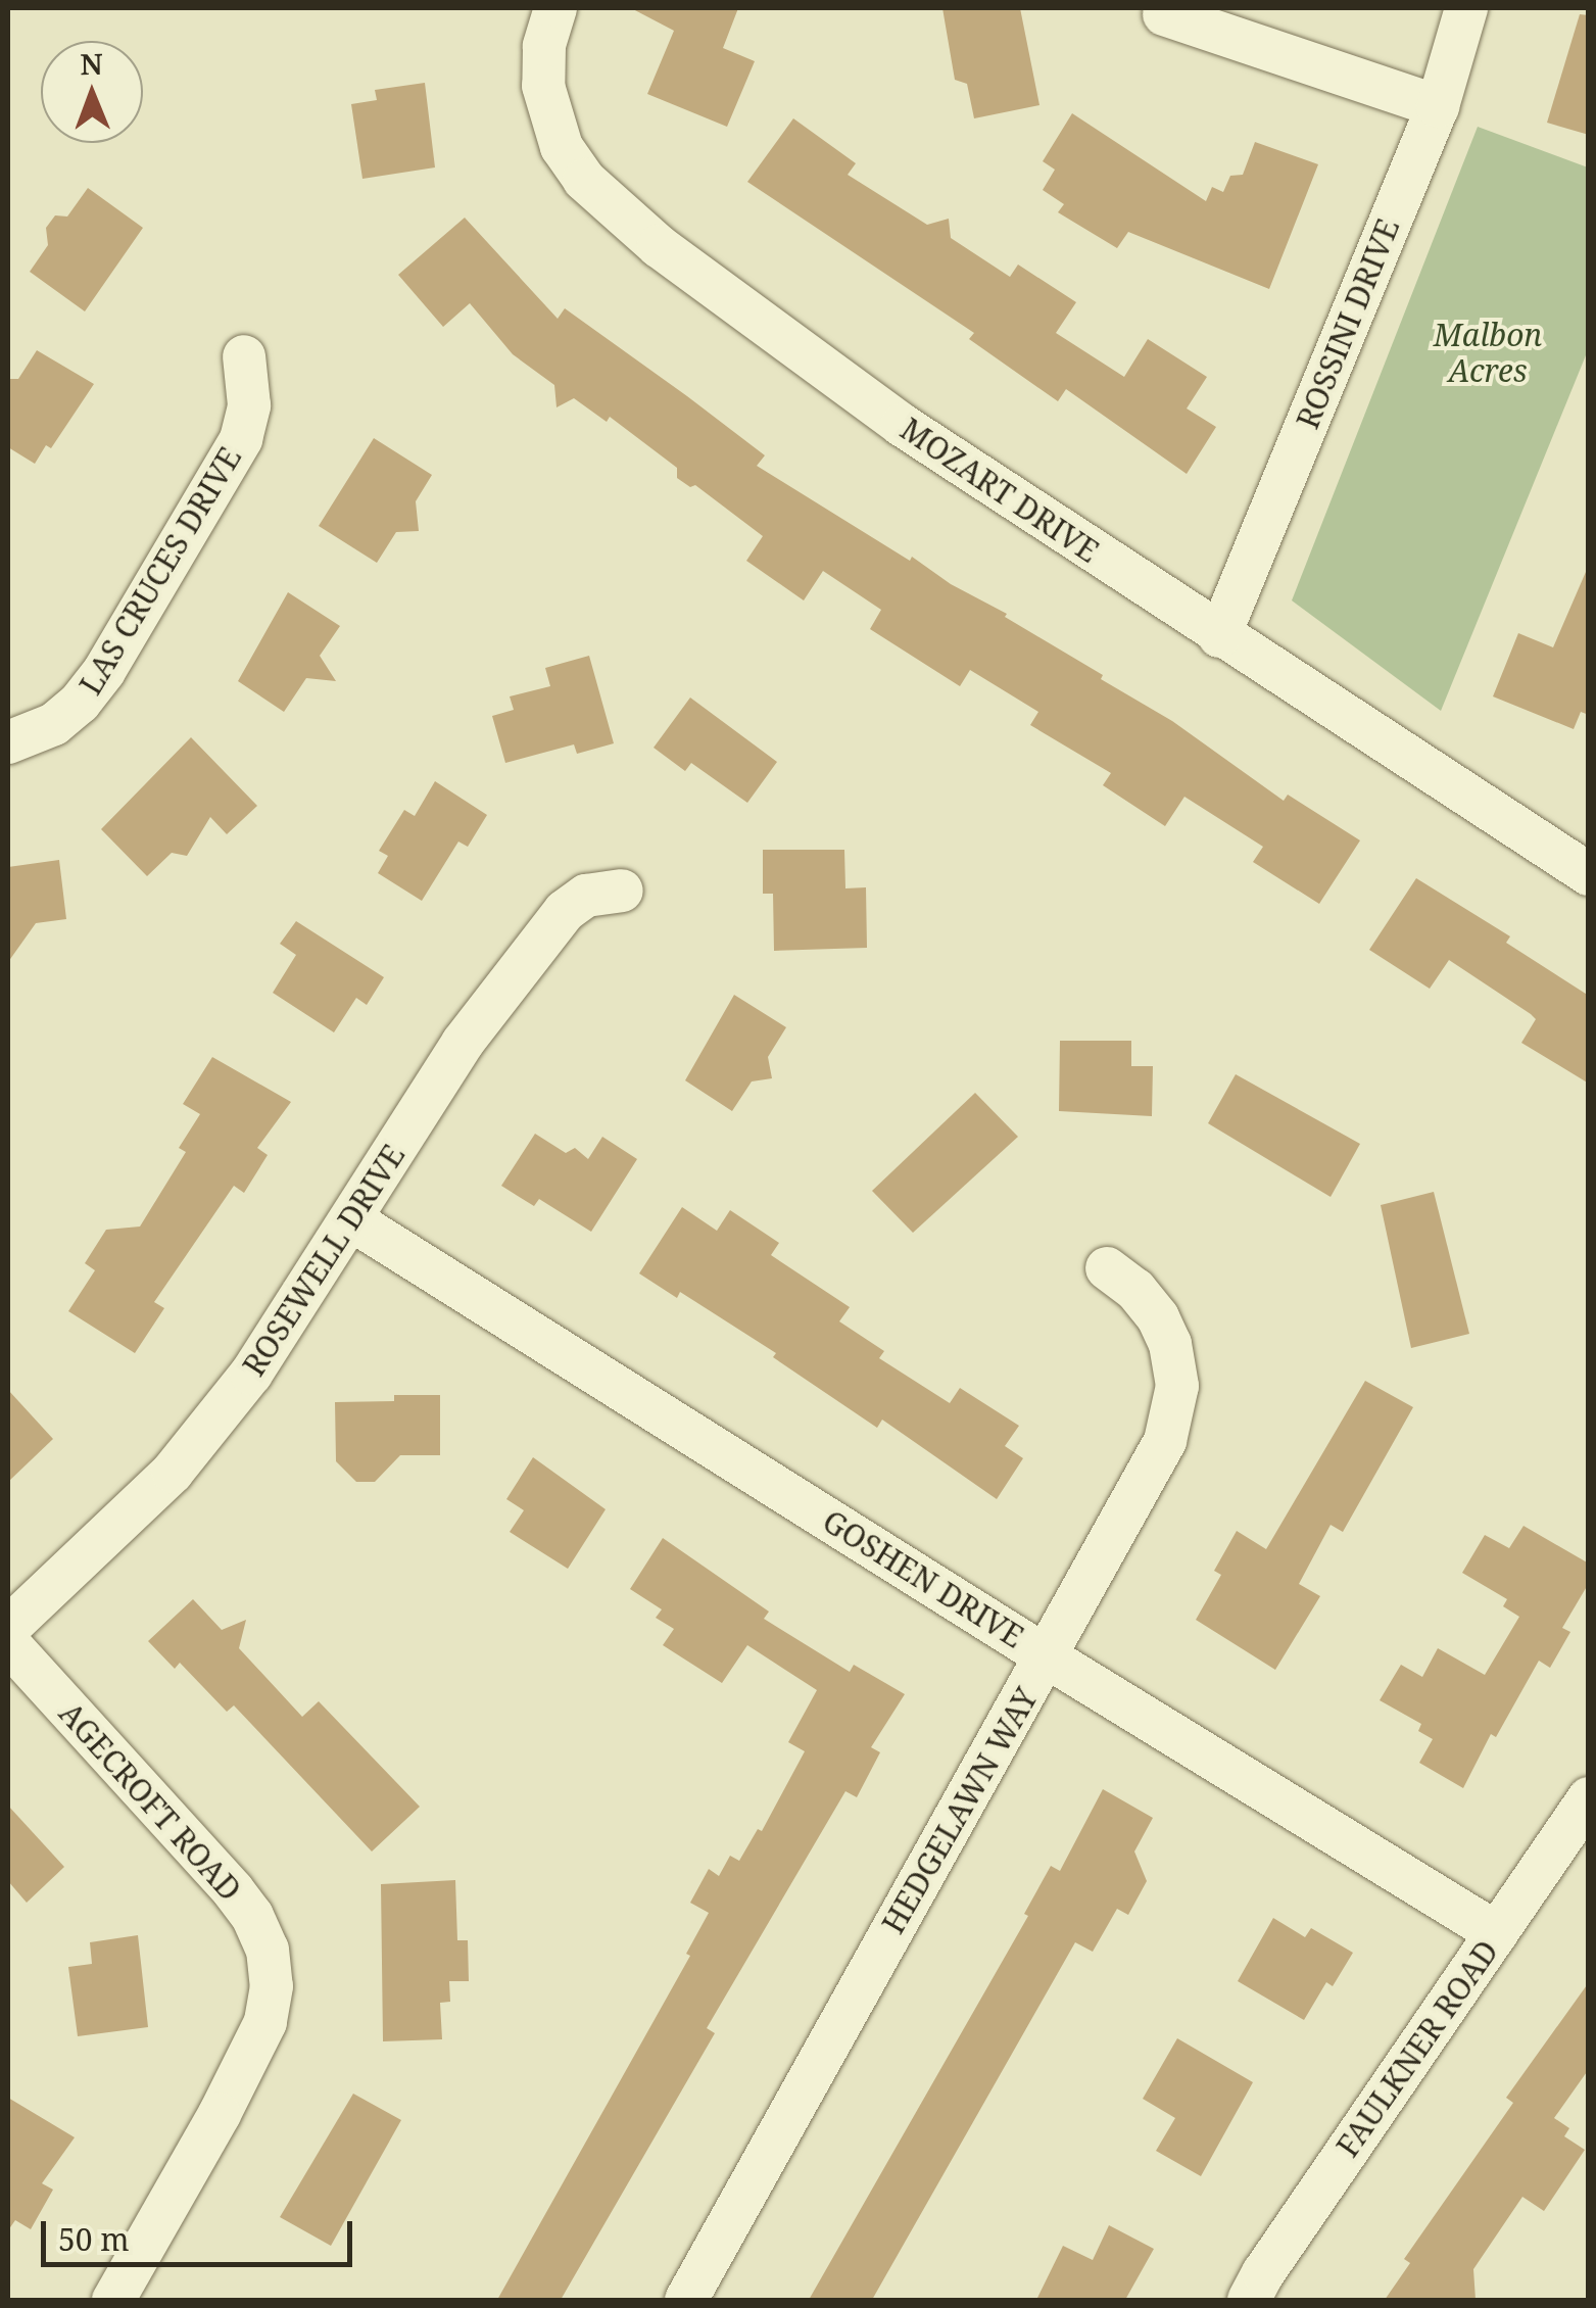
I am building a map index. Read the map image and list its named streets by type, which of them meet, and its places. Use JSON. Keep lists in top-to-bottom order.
{
  "streets": {
    "street": [
      "ROSSINI DRIVE",
      "MOZART DRIVE",
      "LAS CRUCES DRIVE",
      "ROSEWELL DRIVE",
      "GOSHEN DRIVE",
      "AGECROFT ROAD",
      "HEDGELAWN WAY",
      "FAULKNER ROAD"
    ]
  },
  "crossings": [
    ["ROSSINI DRIVE", "MOZART DRIVE"],
    ["ROSEWELL DRIVE", "GOSHEN DRIVE"],
    ["GOSHEN DRIVE", "HEDGELAWN WAY"],
    ["GOSHEN DRIVE", "FAULKNER ROAD"]
  ],
  "parks": ["Malbon Acres"],
  "scale_bar": "50 m",
  "north": "top"
}
